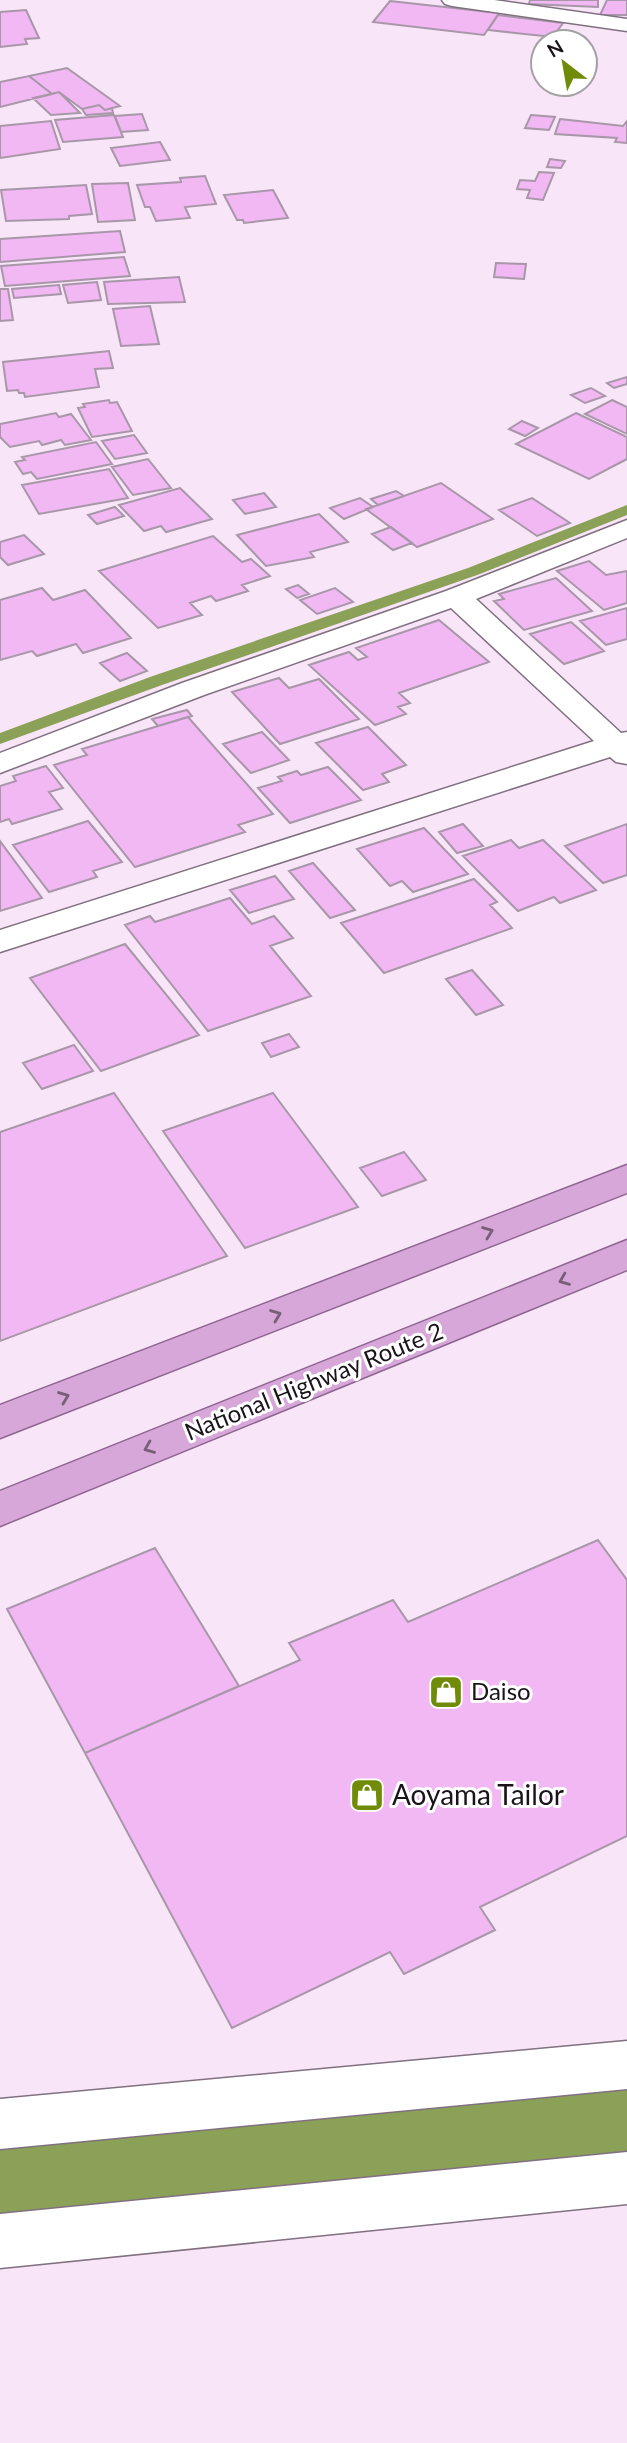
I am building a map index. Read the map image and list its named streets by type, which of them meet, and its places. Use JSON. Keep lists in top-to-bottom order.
{
  "streets": {
    "highway": ["National Highway Route 2"]
  },
  "places": {
    "shop": ["Daiso", "Aoyama Tailor"]
  },
  "north": "top left"
}
